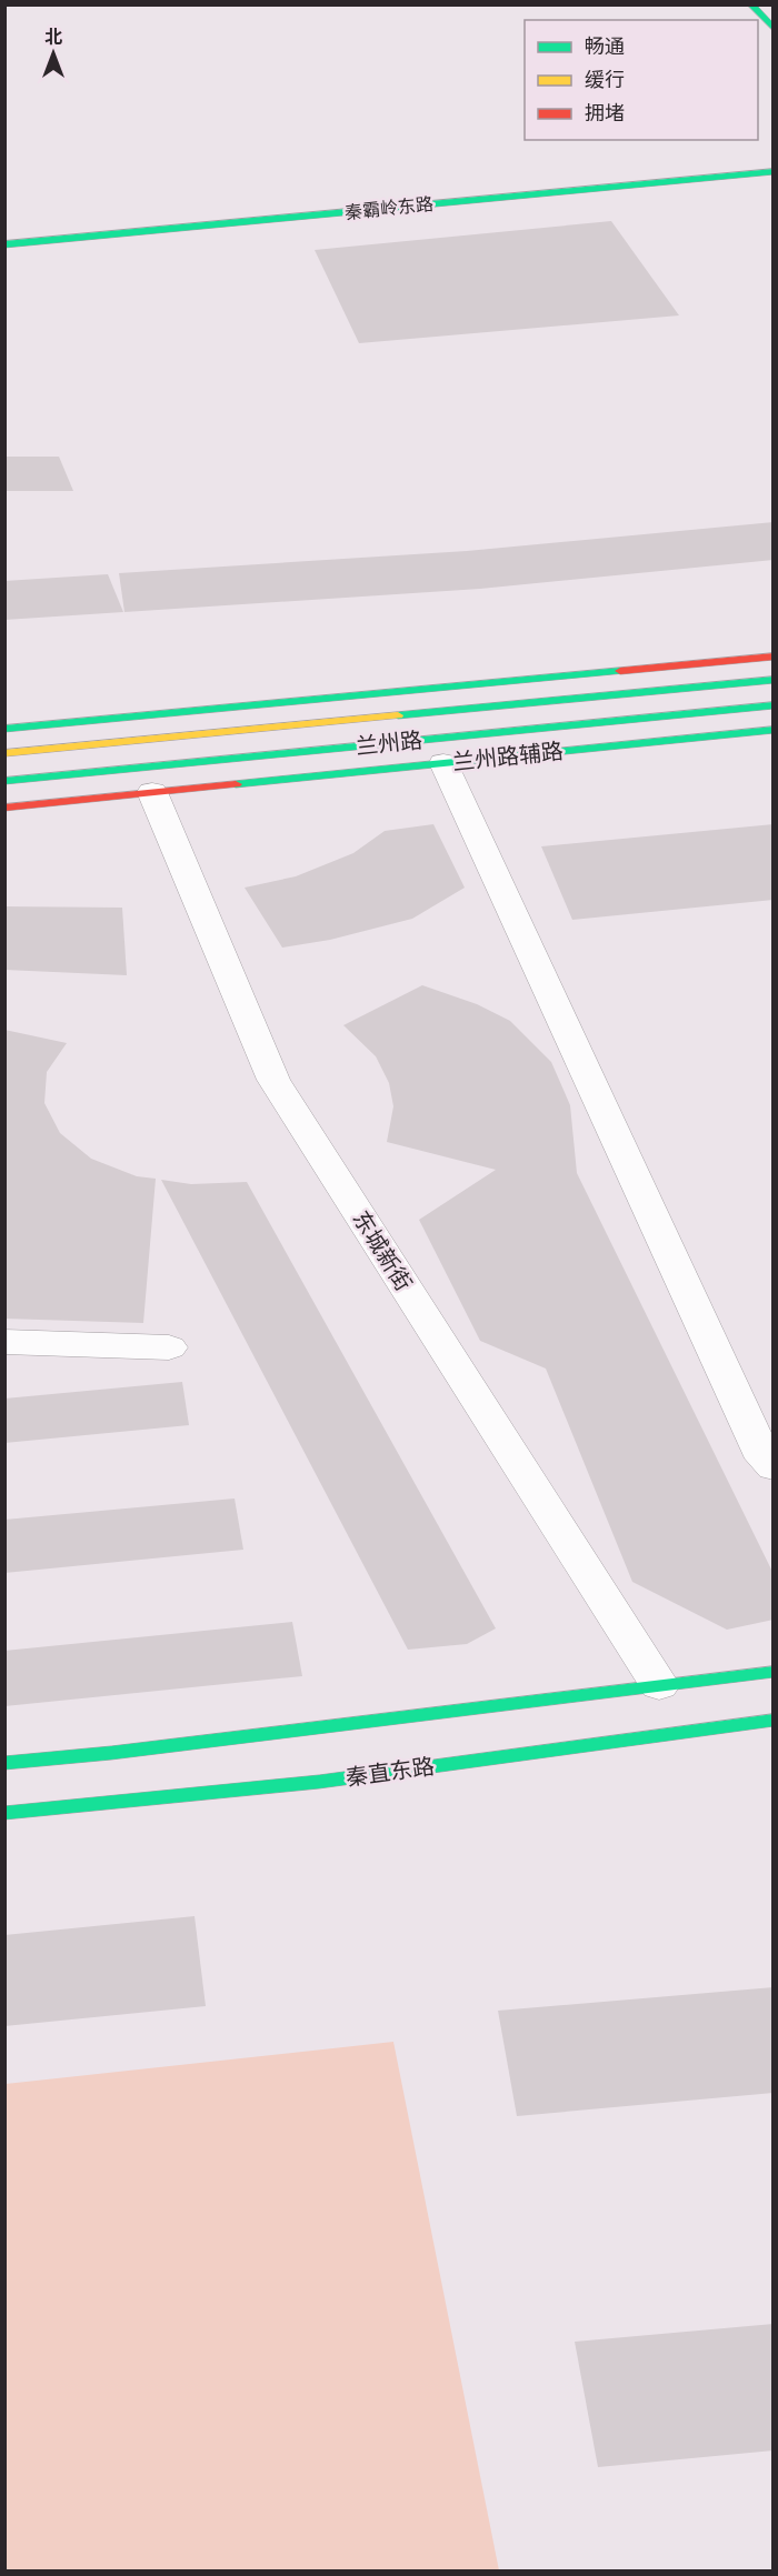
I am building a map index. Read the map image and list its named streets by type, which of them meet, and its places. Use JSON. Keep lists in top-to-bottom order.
{
  "streets": {
    "street": [
      "秦霸岭东路",
      "兰州路",
      "兰州路辅路",
      "东城新街",
      "秦直东路"
    ]
  },
  "crossings": [
    ["兰州路辅路", "东城新街"]
  ],
  "legend": ["畅通", "缓行", "拥堵"],
  "north": "top"
}
